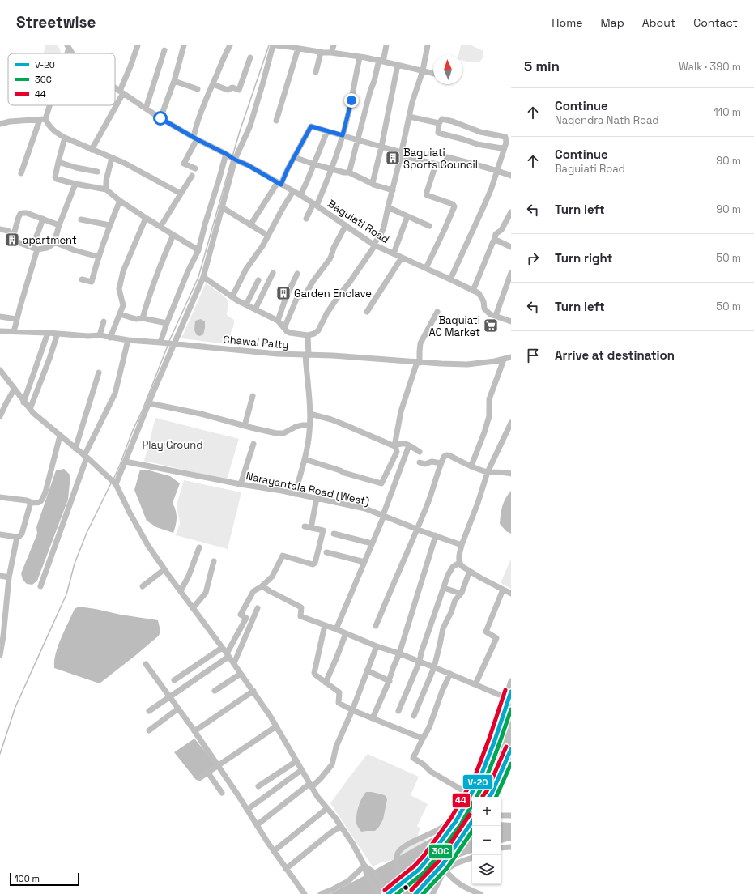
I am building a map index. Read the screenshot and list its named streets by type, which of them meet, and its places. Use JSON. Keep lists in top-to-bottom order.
{
  "streets": {
    "street": ["Baguiati Road", "Chawal Patty", "Narayantala Road (West)"]
  },
  "parks": ["Play Ground"],
  "places": {
    "building": ["Baguiati Sports Council", "apartment", "Garden Enclave"],
    "supermarket": ["Baguiati AC Market"]
  },
  "lines": ["transit line 44", "transit line V-20", "transit line 30C"],
  "legend": ["V-20", "30C", "44"],
  "scale_bar": "100 m",
  "north": "top",
  "page": {
    "header": "Streetwise",
    "nav": [
      "Home",
      "Map",
      "About",
      "Contact"
    ],
    "heading": ["5 min", "Walk · 390 m"],
    "list": [
      ["Continue", "Nagendra Nath Road", "110 m"],
      ["Continue", "Baguiati Road", "90 m"],
      ["Turn left", "90 m"],
      ["Turn right", "50 m"],
      ["Turn left", "50 m"],
      "Arrive at destination"
    ],
    "map_buttons": ["+", "−"],
    "scale": "100 m"
  }
}
